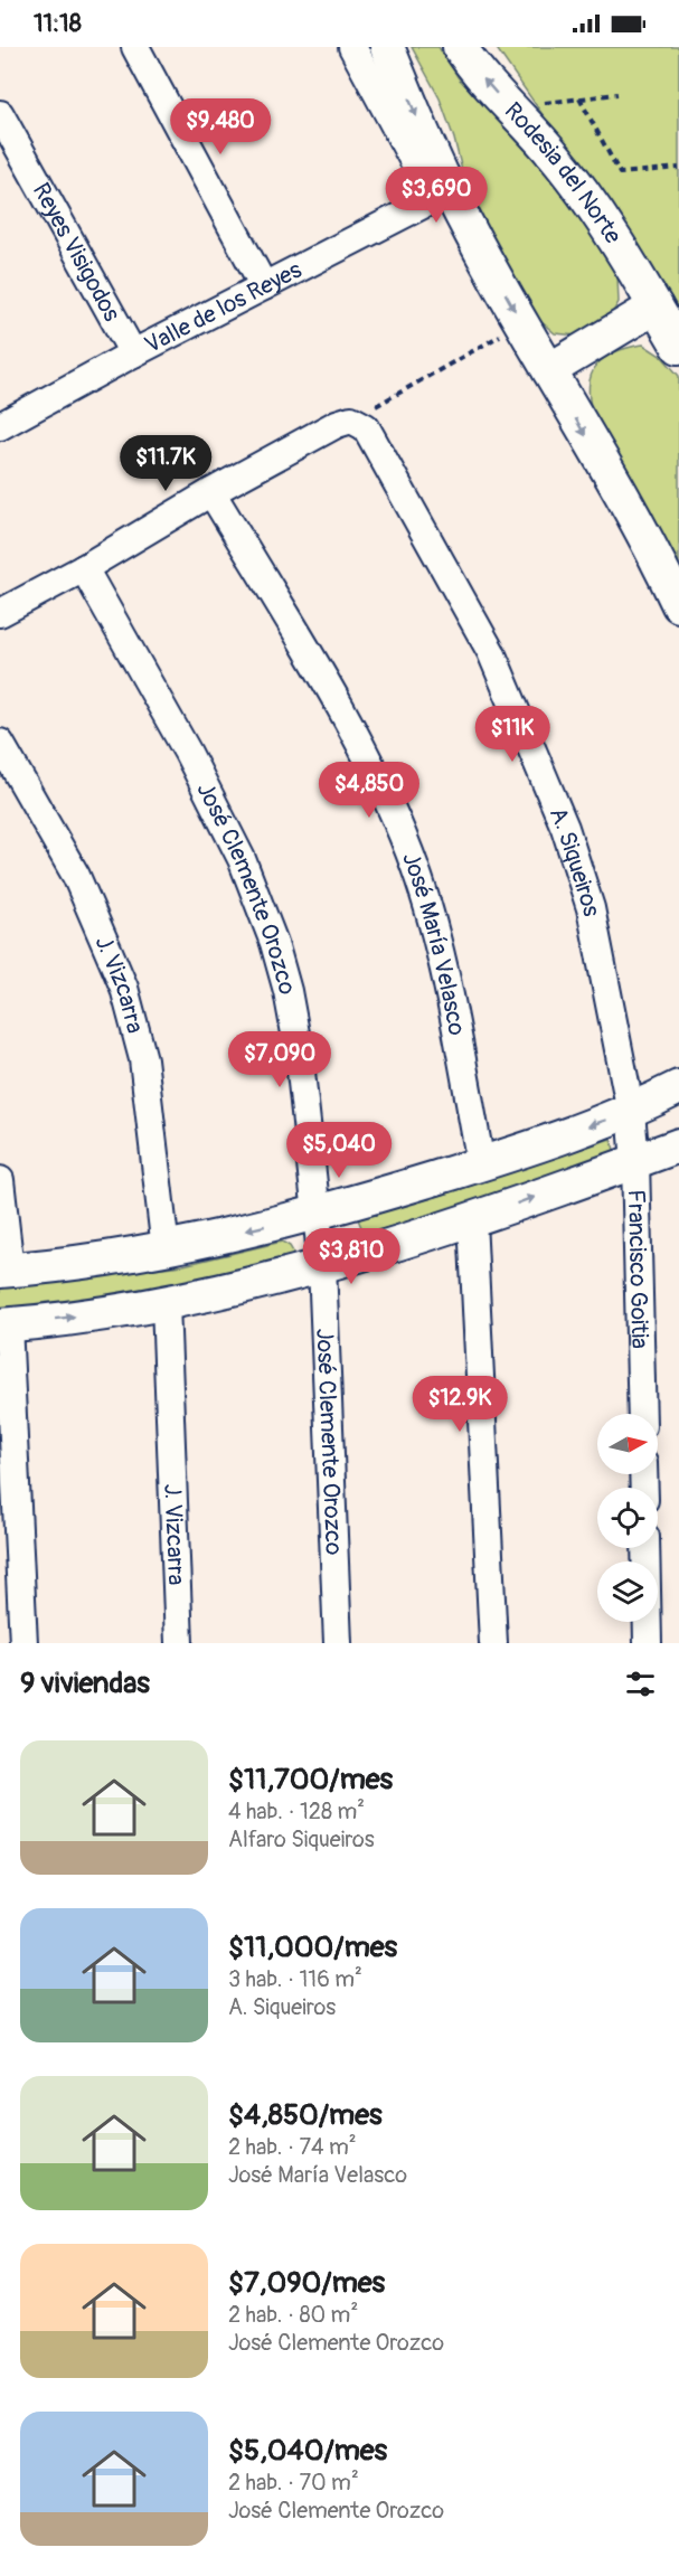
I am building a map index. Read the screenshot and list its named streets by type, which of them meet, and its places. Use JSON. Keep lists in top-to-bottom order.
{
  "streets": {
    "street": [
      "Rodesia del Norte",
      "Reyes Visigodos",
      "Valle de los Reyes",
      "A. Siqueiros",
      "José Clemente Orozco",
      "José María Velasco",
      "J. Vizcarra",
      "Francisco Goitia"
    ]
  },
  "crossings": [
    ["Reyes Visigodos", "Valle de los Reyes"],
    ["A. Siqueiros", "Francisco Goitia"]
  ],
  "north": "right",
  "page": {
    "status": "11:18",
    "price": [
      "$9,480",
      "$3,690",
      "$11.7K",
      "$11K",
      "$4,850",
      "$7,090",
      "$5,040",
      "$3,810",
      "$12.9K"
    ],
    "heading": "9 viviendas",
    "list": [
      {
        "name": "$11,700/mes",
        "note": "4 hab. · 128 m² · Alfaro Siqueiros"
      },
      {
        "name": "$11,000/mes",
        "note": "3 hab. · 116 m² · A. Siqueiros"
      },
      {
        "name": "$4,850/mes",
        "note": "2 hab. · 74 m² · José María Velasco"
      },
      {
        "name": "$7,090/mes",
        "note": "2 hab. · 80 m² · José Clemente Orozco"
      },
      {
        "name": "$5,040/mes",
        "note": "2 hab. · 70 m² · José Clemente Orozco"
      }
    ]
  }
}
